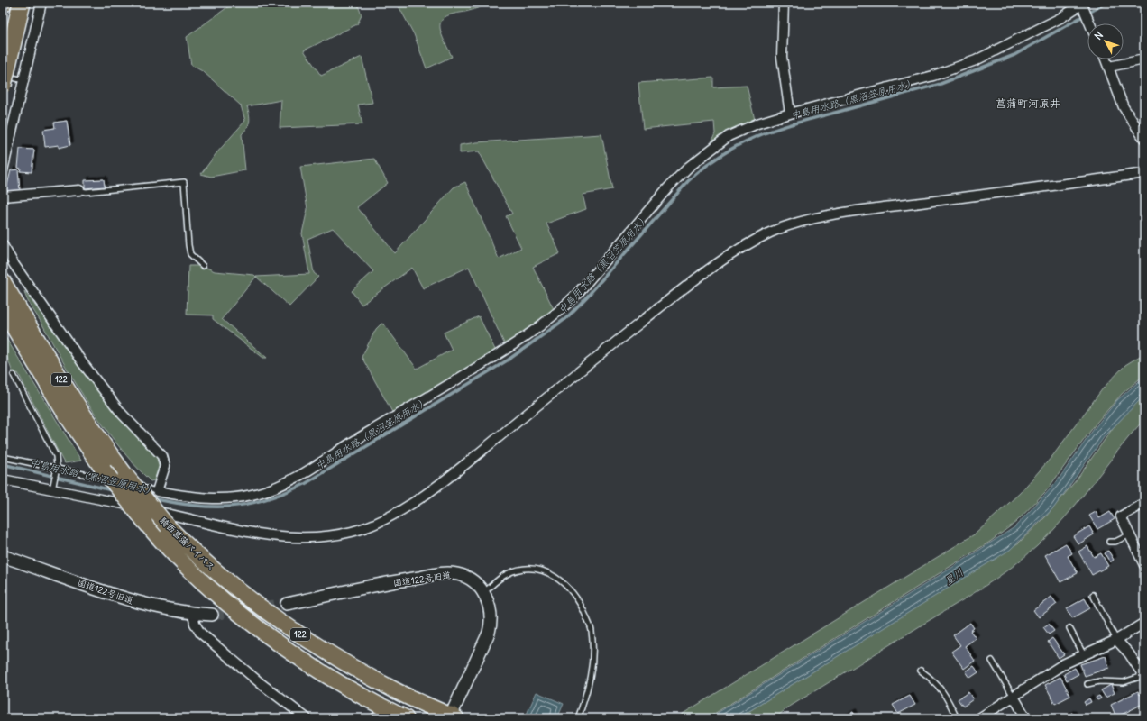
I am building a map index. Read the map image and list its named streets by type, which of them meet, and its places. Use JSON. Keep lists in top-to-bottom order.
{
  "streets": {
    "highway": ["122", "騎西菖蒲バイパス"],
    "street": ["国道122号旧道"]
  },
  "crossings": [
    ["騎西菖蒲バイパス", "国道122号旧道"]
  ],
  "districts": ["菖蒲町河原井"],
  "water": ["中島用水路（黒沼笠原用水）", "星川"],
  "north": "top left"
}
